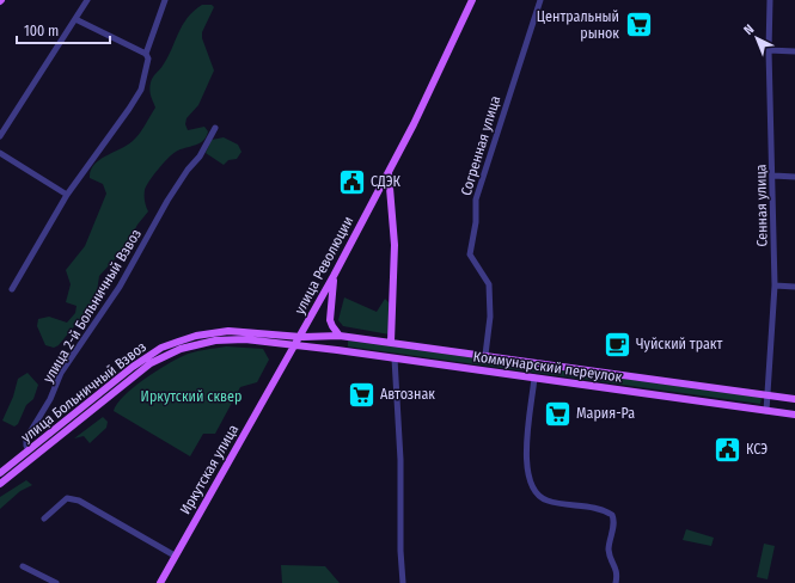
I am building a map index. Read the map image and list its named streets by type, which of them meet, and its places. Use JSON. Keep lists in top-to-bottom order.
{
  "streets": {
    "main road": [
      "улица Революции",
      "Коммунарский переулок",
      "улица Больничный Взвоз",
      "Иркутская улица"
    ],
    "street": ["Согренная улица", "Сенная улица", "улица 2-й Больничный Взвоз"]
  },
  "crossings": [
    ["Согренная улица", "Коммунарский переулок"],
    ["Сенная улица", "Коммунарский переулок"],
    ["улица Революции", "Коммунарский переулок"],
    ["улица Революции", "улица Больничный Взвоз"],
    ["улица Революции", "Иркутская улица"],
    ["улица 2-й Больничный Взвоз", "улица Больничный Взвоз"],
    ["Коммунарский переулок", "улица Больничный Взвоз"],
    ["Коммунарский переулок", "Иркутская улица"],
    ["улица Больничный Взвоз", "Иркутская улица"]
  ],
  "parks": ["Иркутский сквер"],
  "places": {
    "supermarket": ["Центральный рынок", "Автознак", "Мария-Ра"],
    "public building": ["СДЭК", "КСЭ"],
    "cafe": ["Чуйский тракт"]
  },
  "scale_bar": "100 m",
  "north": "top left"
}
